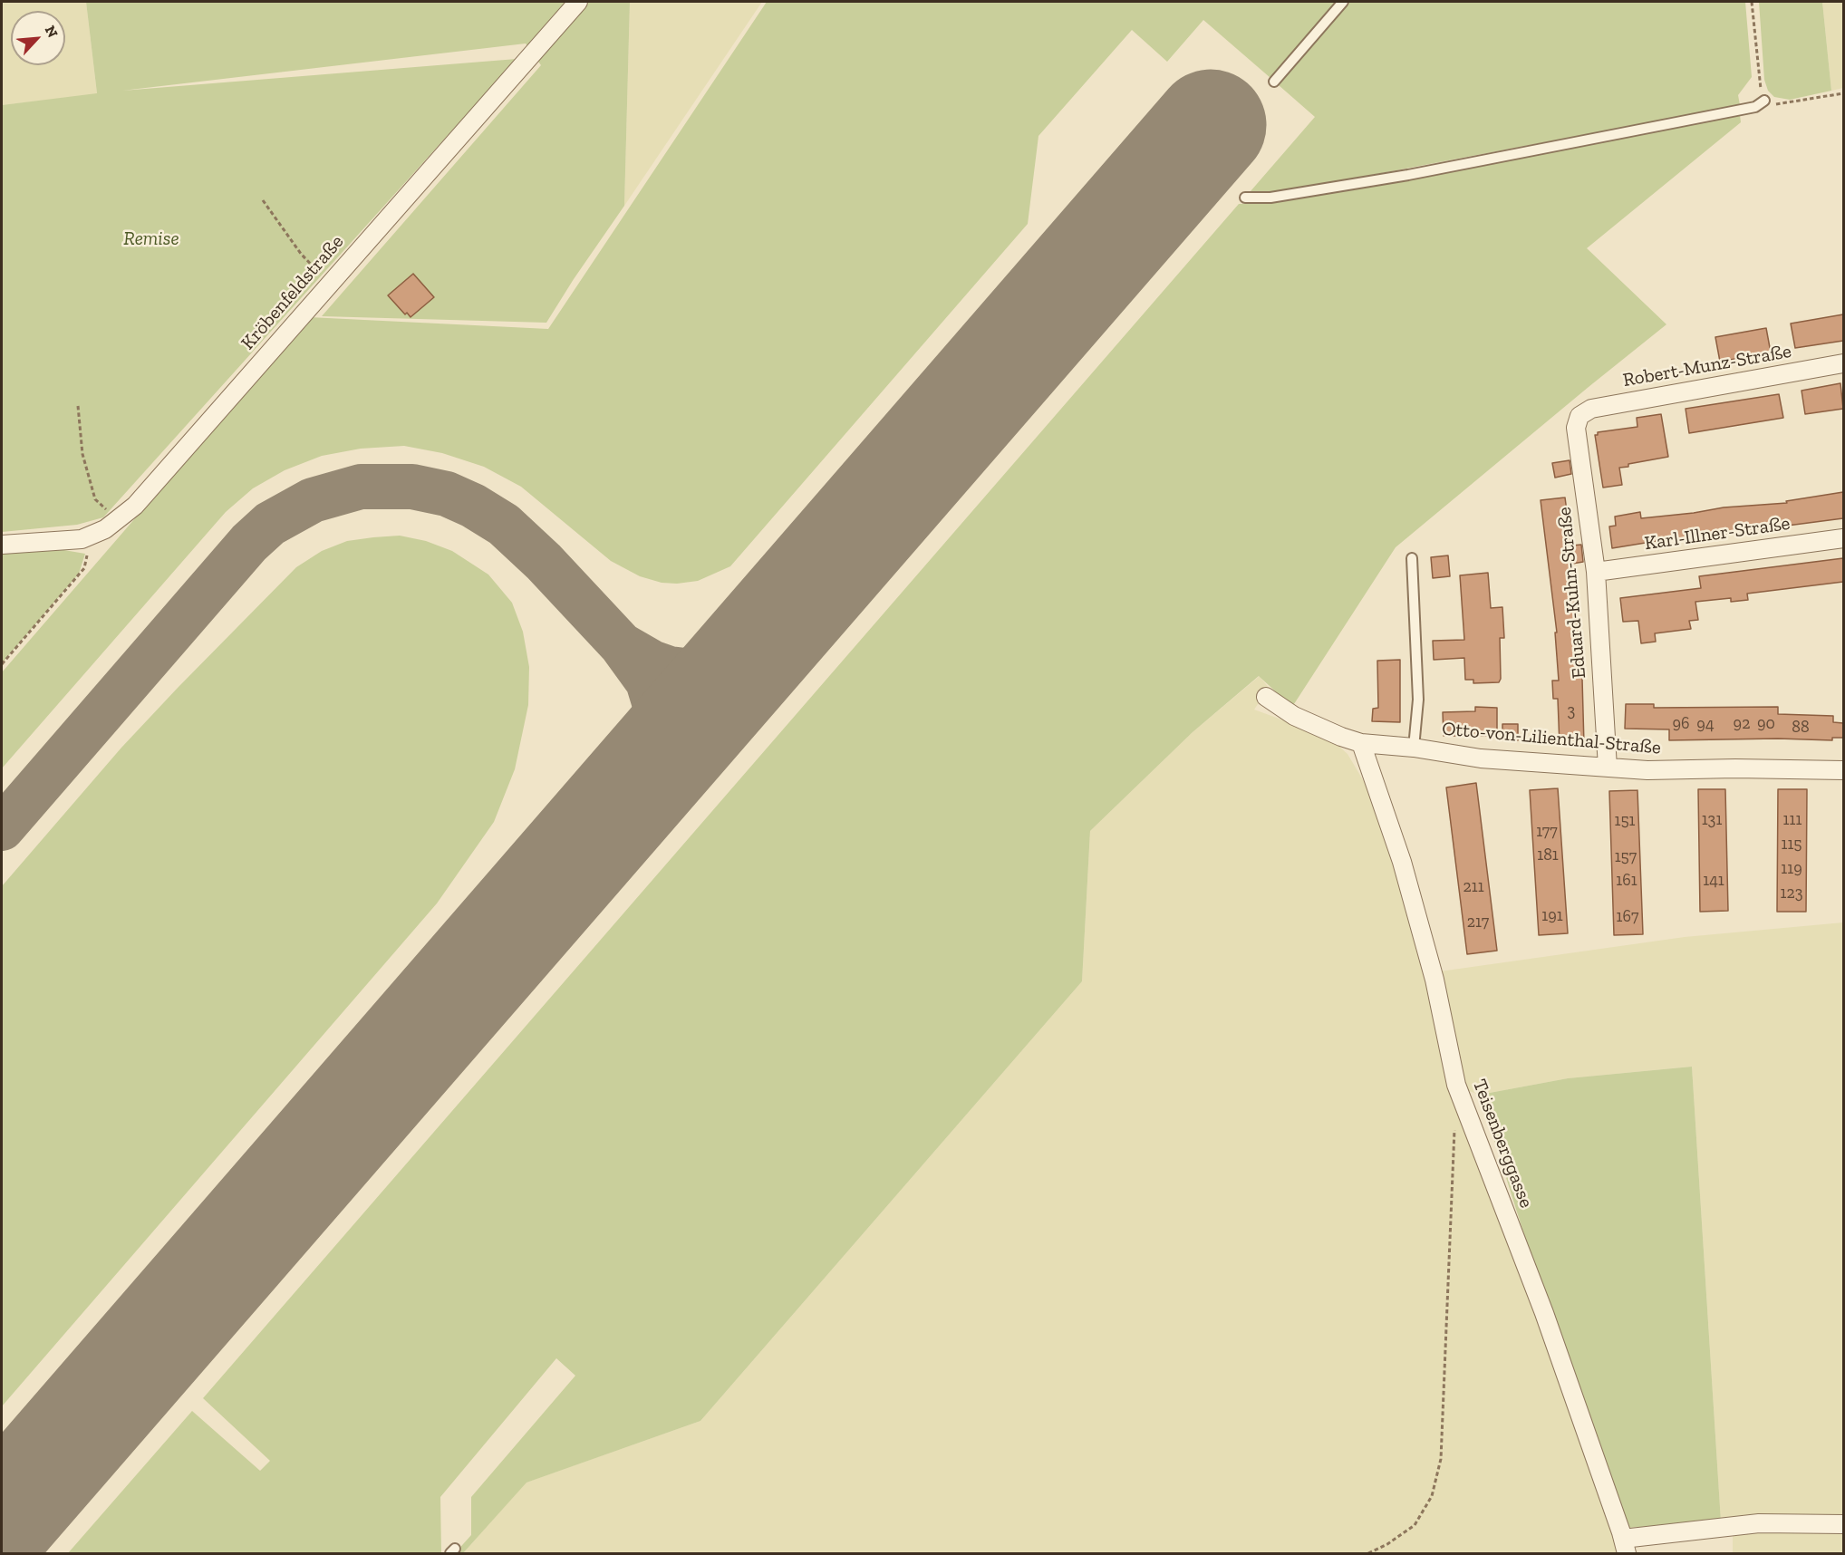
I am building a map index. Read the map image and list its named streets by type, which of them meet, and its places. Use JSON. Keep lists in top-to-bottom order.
{
  "streets": {
    "street": [
      "Kröbenfeldstraße",
      "Robert-Munz-Straße",
      "Karl-Illner-Straße",
      "Eduard-Kuhn-Straße",
      "Otto-von-Lilienthal-Straße",
      "Teisenberggasse"
    ]
  },
  "crossings": [
    ["Robert-Munz-Straße", "Eduard-Kuhn-Straße"],
    ["Karl-Illner-Straße", "Eduard-Kuhn-Straße"],
    ["Eduard-Kuhn-Straße", "Otto-von-Lilienthal-Straße"],
    ["Otto-von-Lilienthal-Straße", "Teisenberggasse"]
  ],
  "parks": ["Remise"],
  "house_numbers": [
    "3",
    "96",
    "92",
    "90",
    "94",
    "88",
    "131",
    "111",
    "151",
    "177",
    "115",
    "181",
    "157",
    "119",
    "161",
    "141",
    "211",
    "123",
    "191",
    "167",
    "217"
  ],
  "north": "top right"
}
